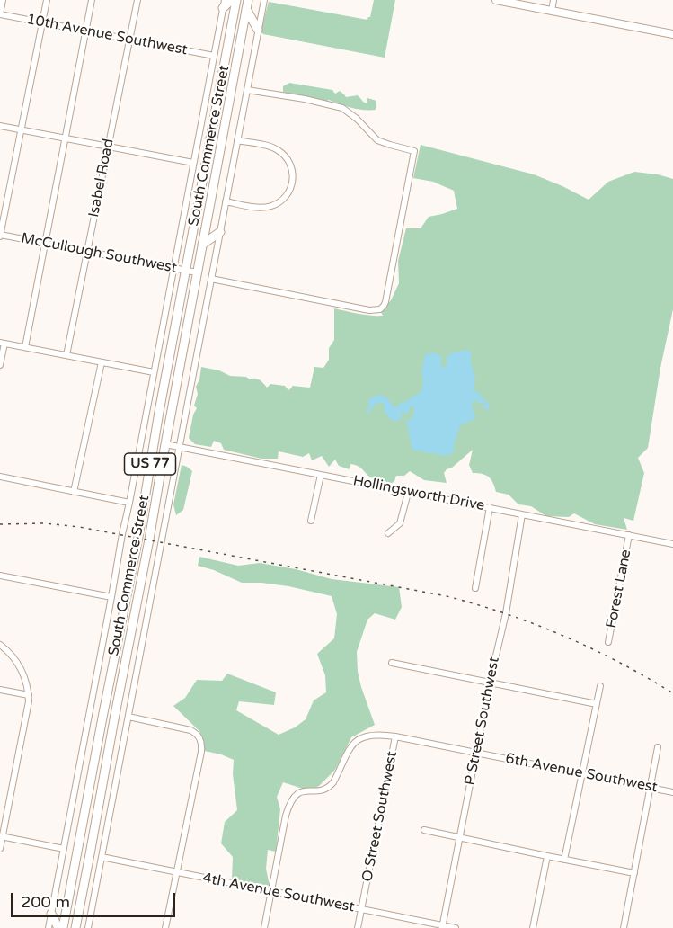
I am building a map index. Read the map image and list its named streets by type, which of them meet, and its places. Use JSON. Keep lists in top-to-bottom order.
{
  "streets": {
    "main road": ["South Commerce Street", "US 77"],
    "street": [
      "10th Avenue Southwest",
      "Isabel Road",
      "McCullough Southwest",
      "Hollingsworth Drive",
      "Forest Lane",
      "P Street Southwest",
      "6th Avenue Southwest",
      "O Street Southwest",
      "4th Avenue Southwest"
    ]
  },
  "crossings": [
    ["10th Avenue Southwest", "Isabel Road"],
    ["South Commerce Street", "McCullough Southwest"],
    ["South Commerce Street", "Hollingsworth Drive"],
    ["Isabel Road", "McCullough Southwest"],
    ["Hollingsworth Drive", "Forest Lane"],
    ["Hollingsworth Drive", "P Street Southwest"],
    ["P Street Southwest", "6th Avenue Southwest"],
    ["P Street Southwest", "4th Avenue Southwest"],
    ["6th Avenue Southwest", "O Street Southwest"],
    ["6th Avenue Southwest", "4th Avenue Southwest"],
    ["O Street Southwest", "4th Avenue Southwest"]
  ],
  "scale_bar": "200 m"
}
